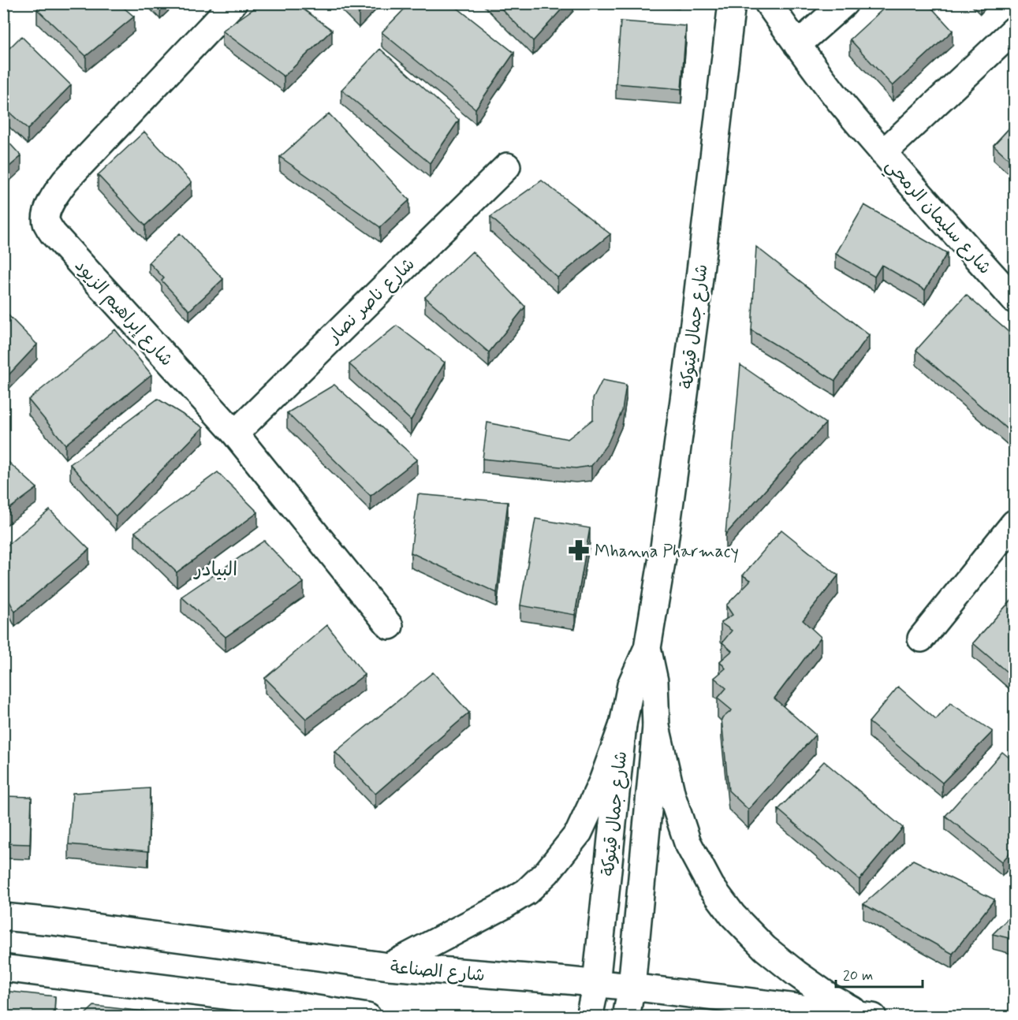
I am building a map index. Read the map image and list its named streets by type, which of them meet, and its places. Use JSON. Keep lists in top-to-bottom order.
{
  "streets": {
    "street": [
      "شارع سليمان الرمحي",
      "شارع ناصر نصار",
      "شارع إبراهيم الزيود",
      "شارع جمال قيتوكة",
      "شارع الصناعة"
    ]
  },
  "crossings": [
    ["شارع ناصر نصار", "شارع إبراهيم الزيود"],
    ["شارع جمال قيتوكة", "شارع الصناعة"]
  ],
  "districts": ["البيادر"],
  "places": {
    "pharmacy": ["Mhanna Pharmacy"]
  },
  "scale_bar": "20 m"
}
